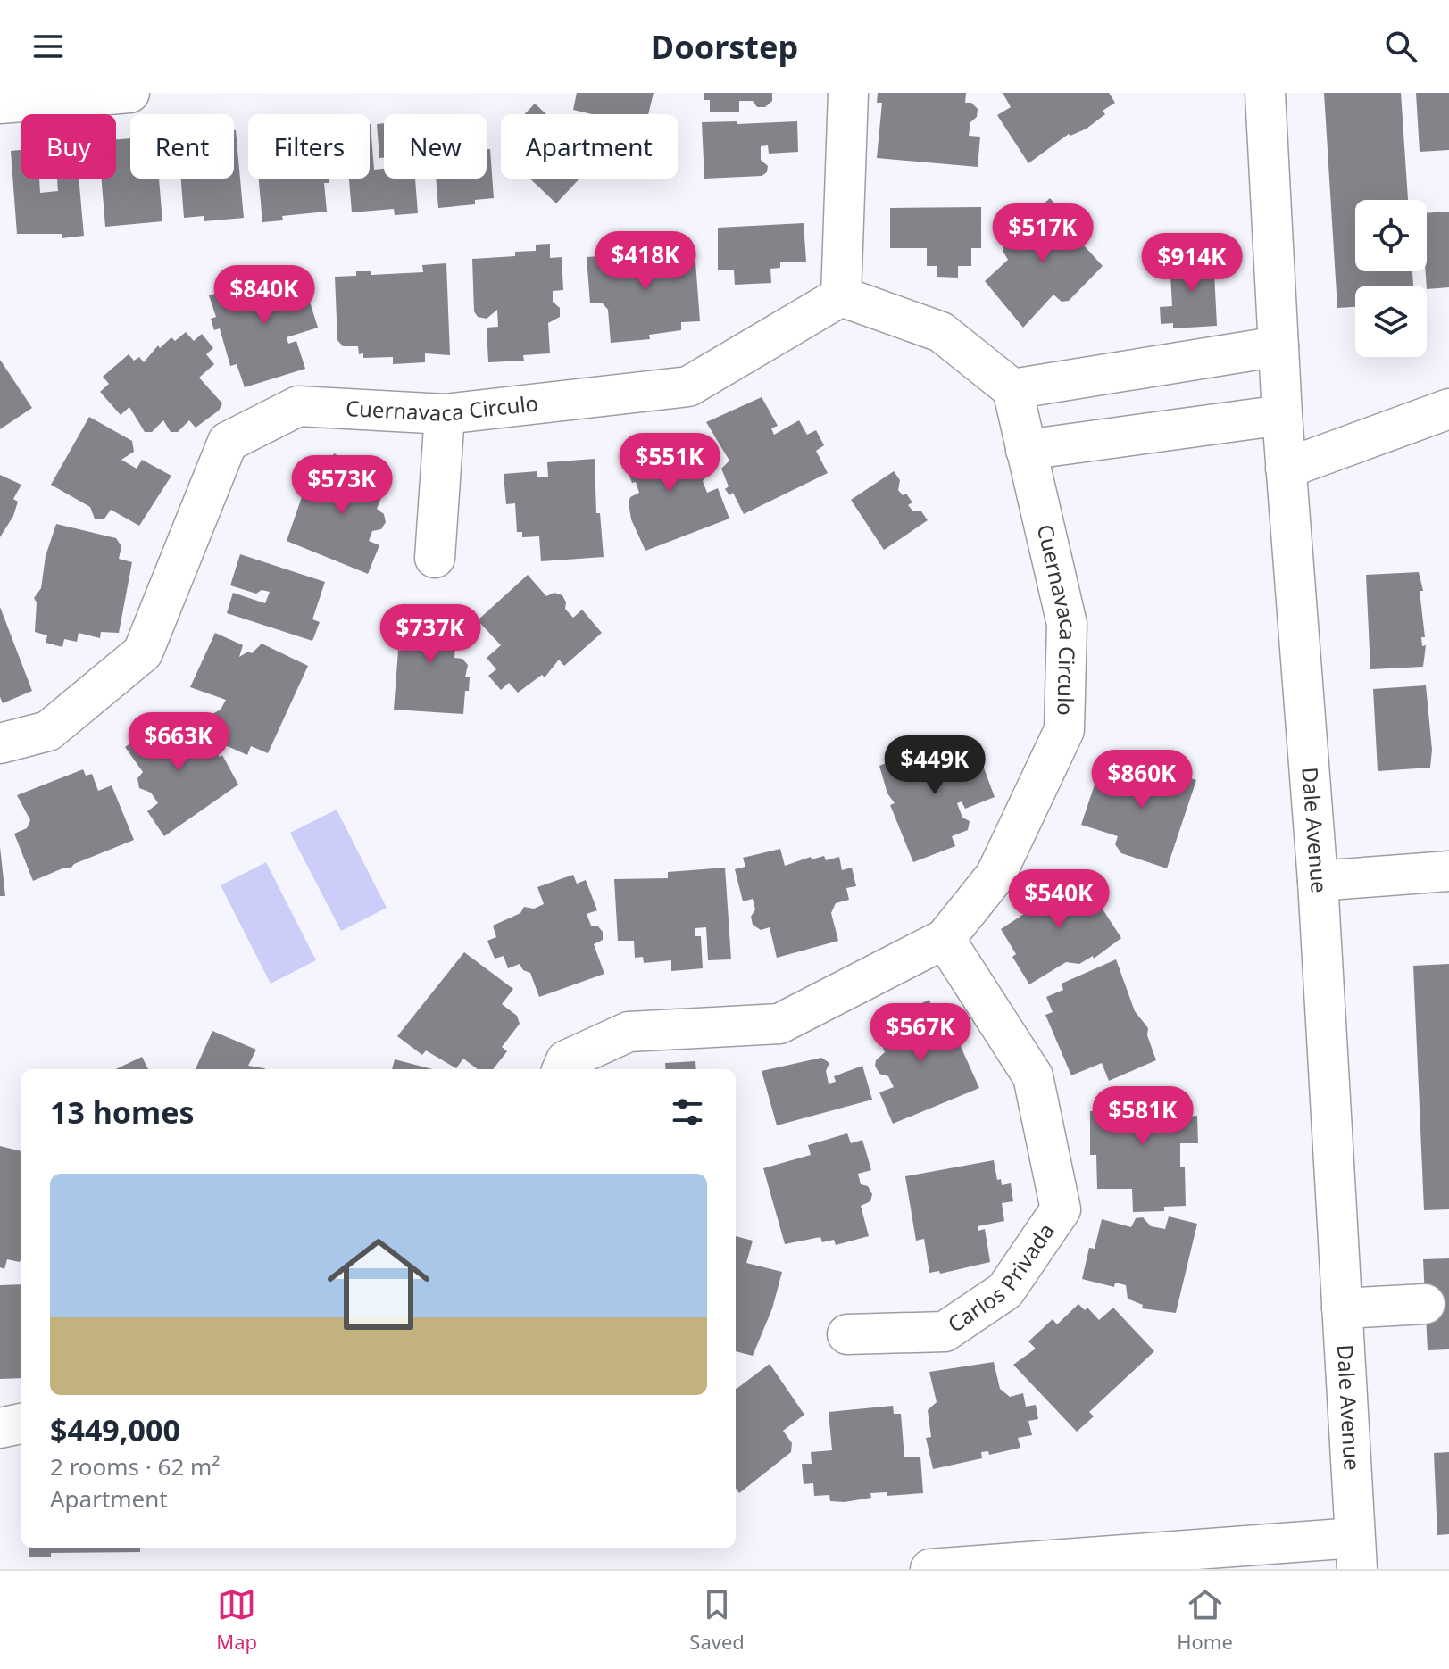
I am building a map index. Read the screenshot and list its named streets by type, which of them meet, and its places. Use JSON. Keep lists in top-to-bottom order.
{
  "streets": {
    "street": ["Cuernavaca Circulo", "Dale Avenue", "Carlos Privada"]
  },
  "crossings": [
    ["Cuernavaca Circulo", "Carlos Privada"]
  ],
  "page": {
    "header": "Doorstep",
    "chip": [
      "Buy",
      "Rent",
      "Filters",
      "New",
      "Apartment"
    ],
    "price": [
      "$517K",
      "$418K",
      "$914K",
      "$840K",
      "$551K",
      "$573K",
      "$737K",
      "$663K",
      "$449K",
      "$860K",
      "$540K",
      "$567K",
      "$581K"
    ],
    "heading": "13 homes",
    "list": [
      {
        "name": "$449,000",
        "note": "2 rooms · 62 m² · Apartment"
      }
    ],
    "tabs": ["Map", "Saved", "Home"]
  }
}
